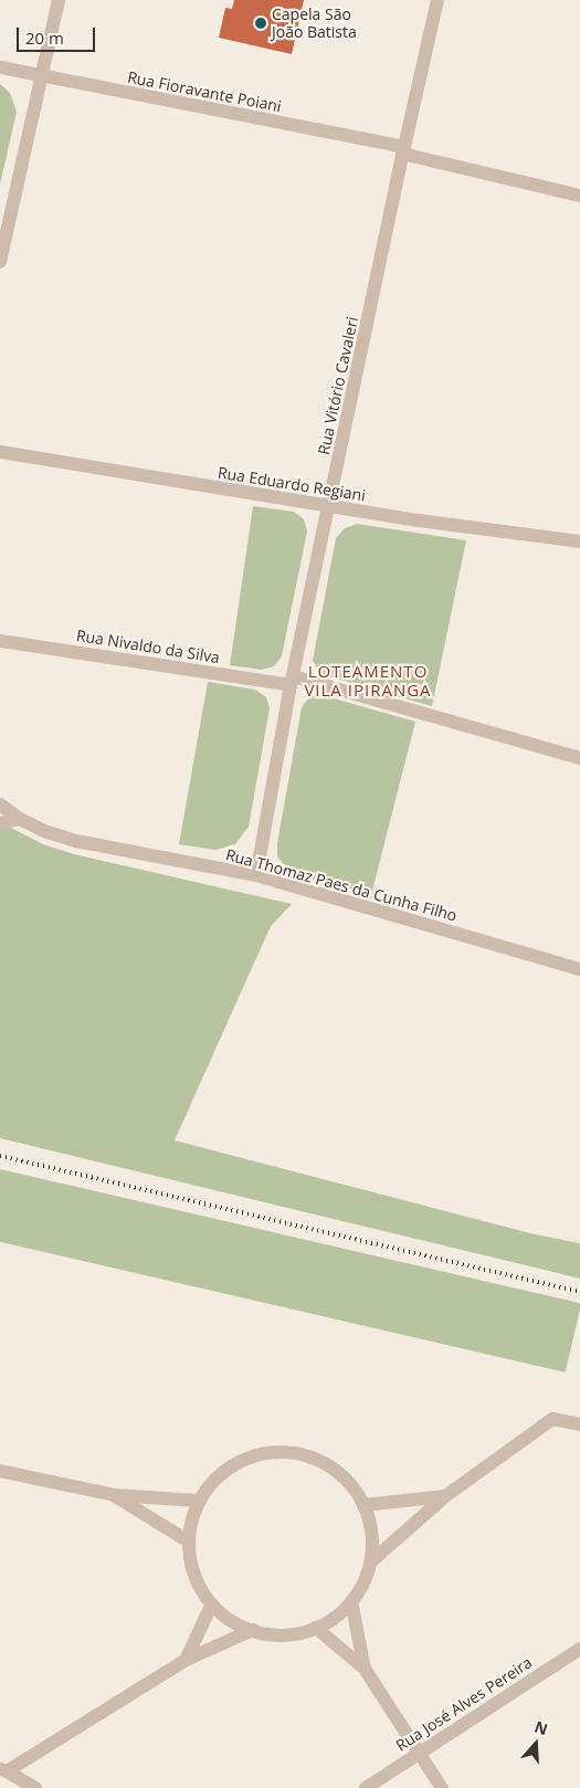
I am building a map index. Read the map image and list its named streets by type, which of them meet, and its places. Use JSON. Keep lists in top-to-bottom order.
{
  "streets": {
    "street": [
      "Rua Fioravante Poiani",
      "Rua Vitório Cavaleri",
      "Rua Eduardo Regiani",
      "Rua Nivaldo da Silva",
      "Rua Thomaz Paes da Cunha Filho",
      "Rua José Alves Pereira"
    ]
  },
  "crossings": [
    ["Rua Fioravante Poiani", "Rua Vitório Cavaleri"],
    ["Rua Vitório Cavaleri", "Rua Eduardo Regiani"],
    ["Rua Vitório Cavaleri", "Rua Nivaldo da Silva"],
    ["Rua Vitório Cavaleri", "Rua Thomaz Paes da Cunha Filho"]
  ],
  "districts": ["LOTEAMENTO VILA IPIRANGA"],
  "places": ["Capela São João Batista"],
  "scale_bar": "20 m",
  "north": "top"
}
